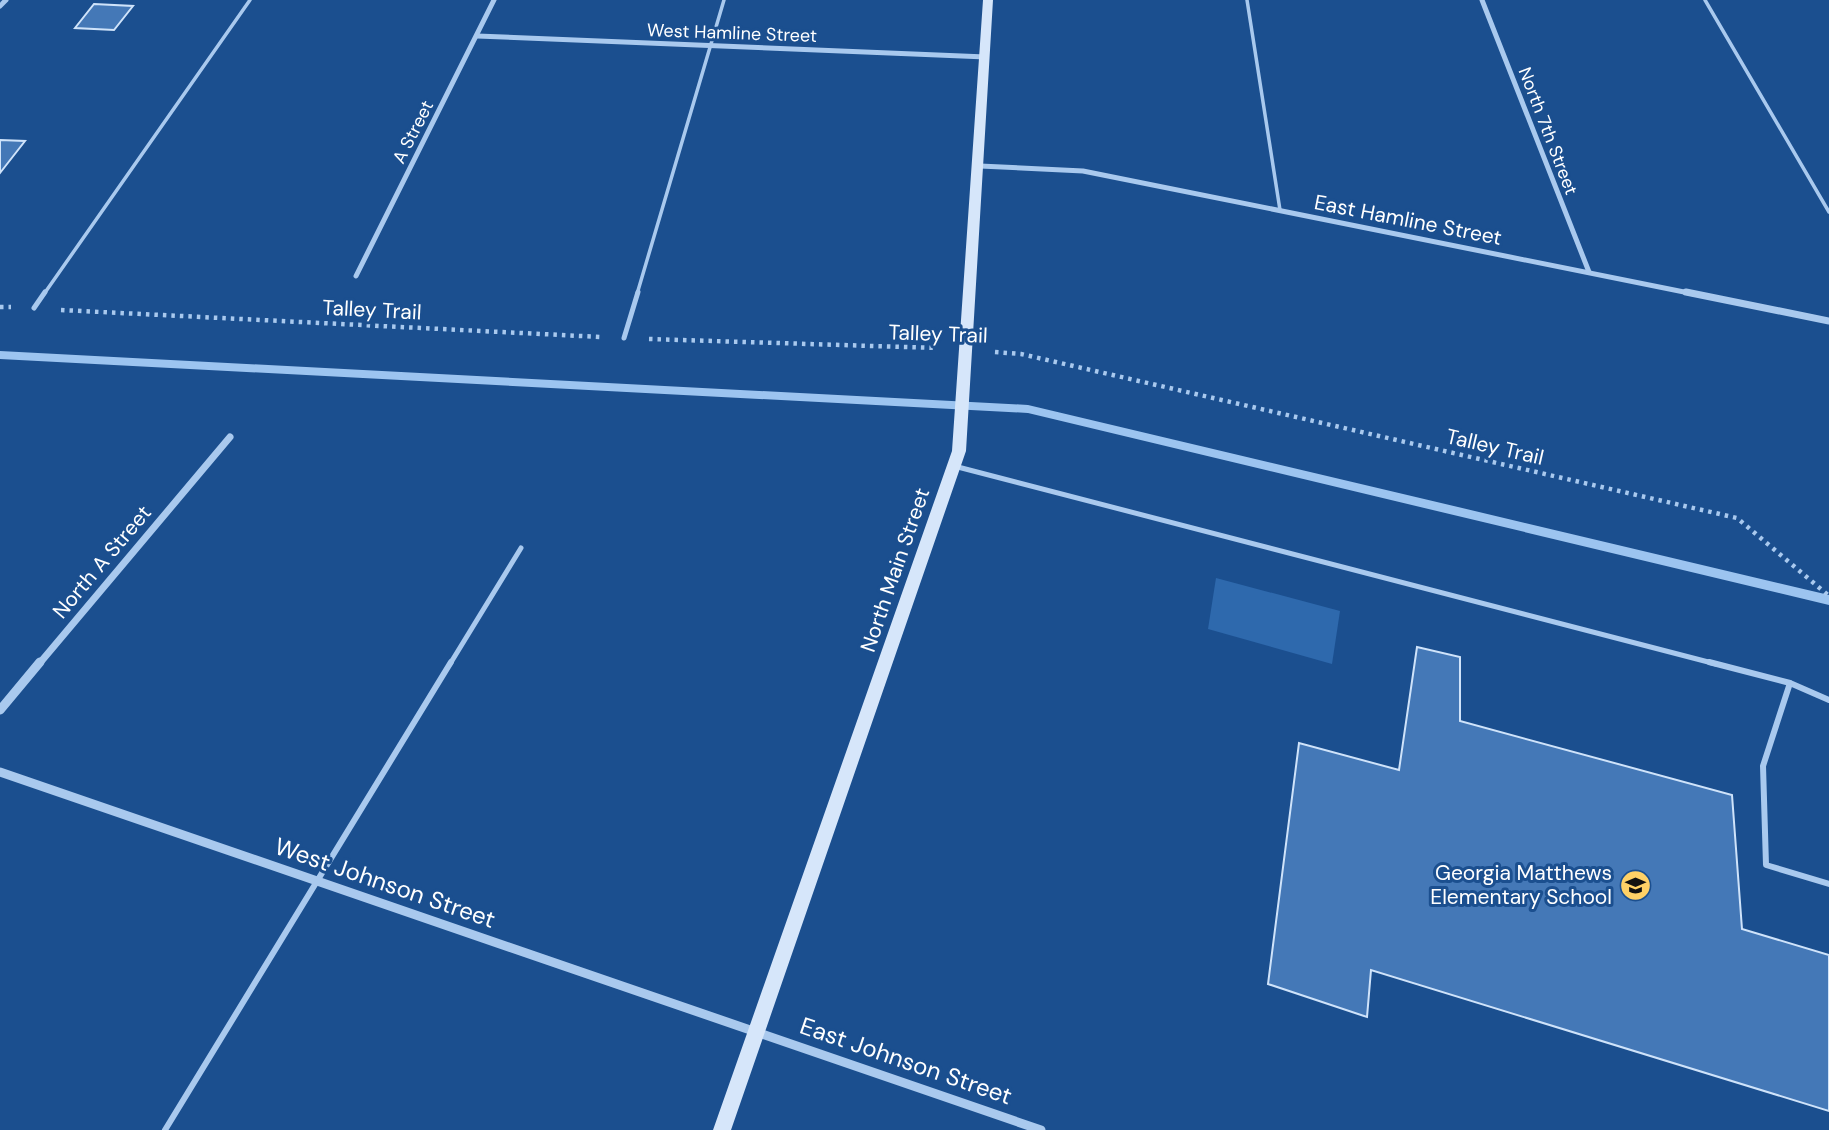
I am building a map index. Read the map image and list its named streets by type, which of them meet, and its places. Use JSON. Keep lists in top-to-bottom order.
{
  "streets": {
    "street": [
      "West Hamline Street",
      "North 7th Street",
      "A Street",
      "East Hamline Street",
      "North A Street",
      "North Main Street",
      "West Johnson Street",
      "East Johnson Street"
    ],
    "path": ["Talley Trail"]
  },
  "crossings": [
    ["West Hamline Street", "A Street"],
    ["West Hamline Street", "North Main Street"],
    ["North 7th Street", "East Hamline Street"],
    ["East Hamline Street", "North Main Street"],
    ["Talley Trail", "North Main Street"],
    ["North Main Street", "West Johnson Street"],
    ["North Main Street", "East Johnson Street"],
    ["West Johnson Street", "East Johnson Street"]
  ],
  "places": {
    "school or university": ["Georgia Matthews Elementary School"]
  }
}
